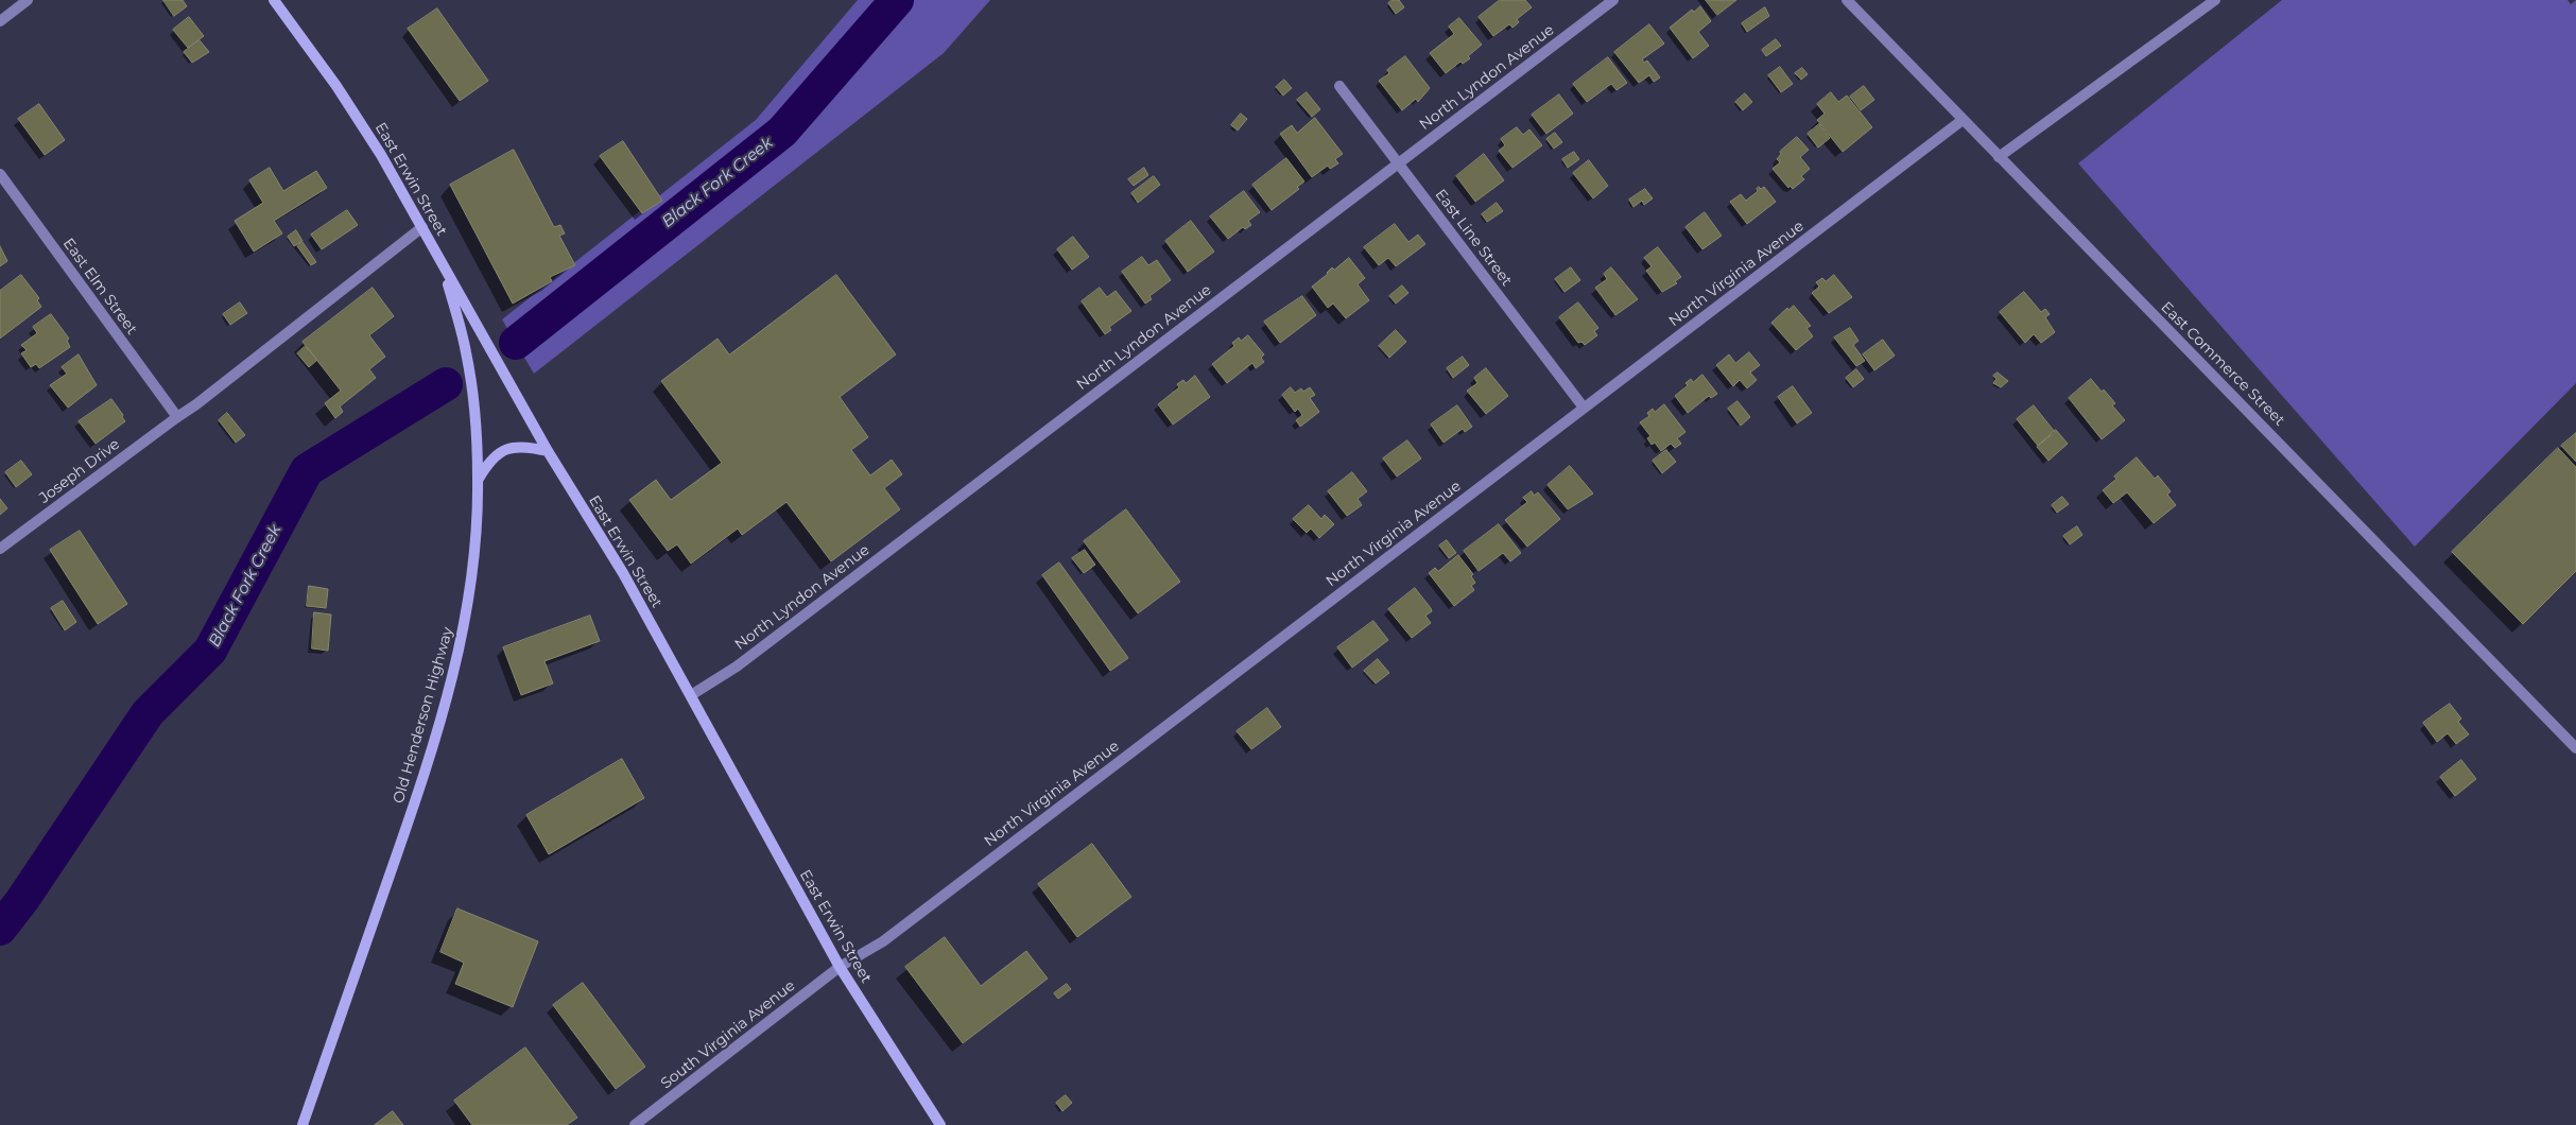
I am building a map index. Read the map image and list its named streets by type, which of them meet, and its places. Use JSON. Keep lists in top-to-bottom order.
{
  "streets": {
    "main road": ["East Erwin Street", "Old Henderson Highway"],
    "street": [
      "North Lyndon Avenue",
      "East Line Street",
      "North Virginia Avenue",
      "East Elm Street",
      "East Commerce Street",
      "Joseph Drive",
      "South Virginia Avenue"
    ]
  },
  "crossings": [
    ["North Lyndon Avenue", "East Erwin Street"],
    ["North Lyndon Avenue", "East Line Street"],
    ["East Erwin Street", "North Virginia Avenue"],
    ["East Erwin Street", "Joseph Drive"],
    ["East Erwin Street", "Old Henderson Highway"],
    ["East Erwin Street", "South Virginia Avenue"],
    ["East Line Street", "North Virginia Avenue"],
    ["North Virginia Avenue", "East Commerce Street"],
    ["North Virginia Avenue", "South Virginia Avenue"],
    ["East Elm Street", "Joseph Drive"]
  ],
  "water": ["Black Fork Creek"]
}
